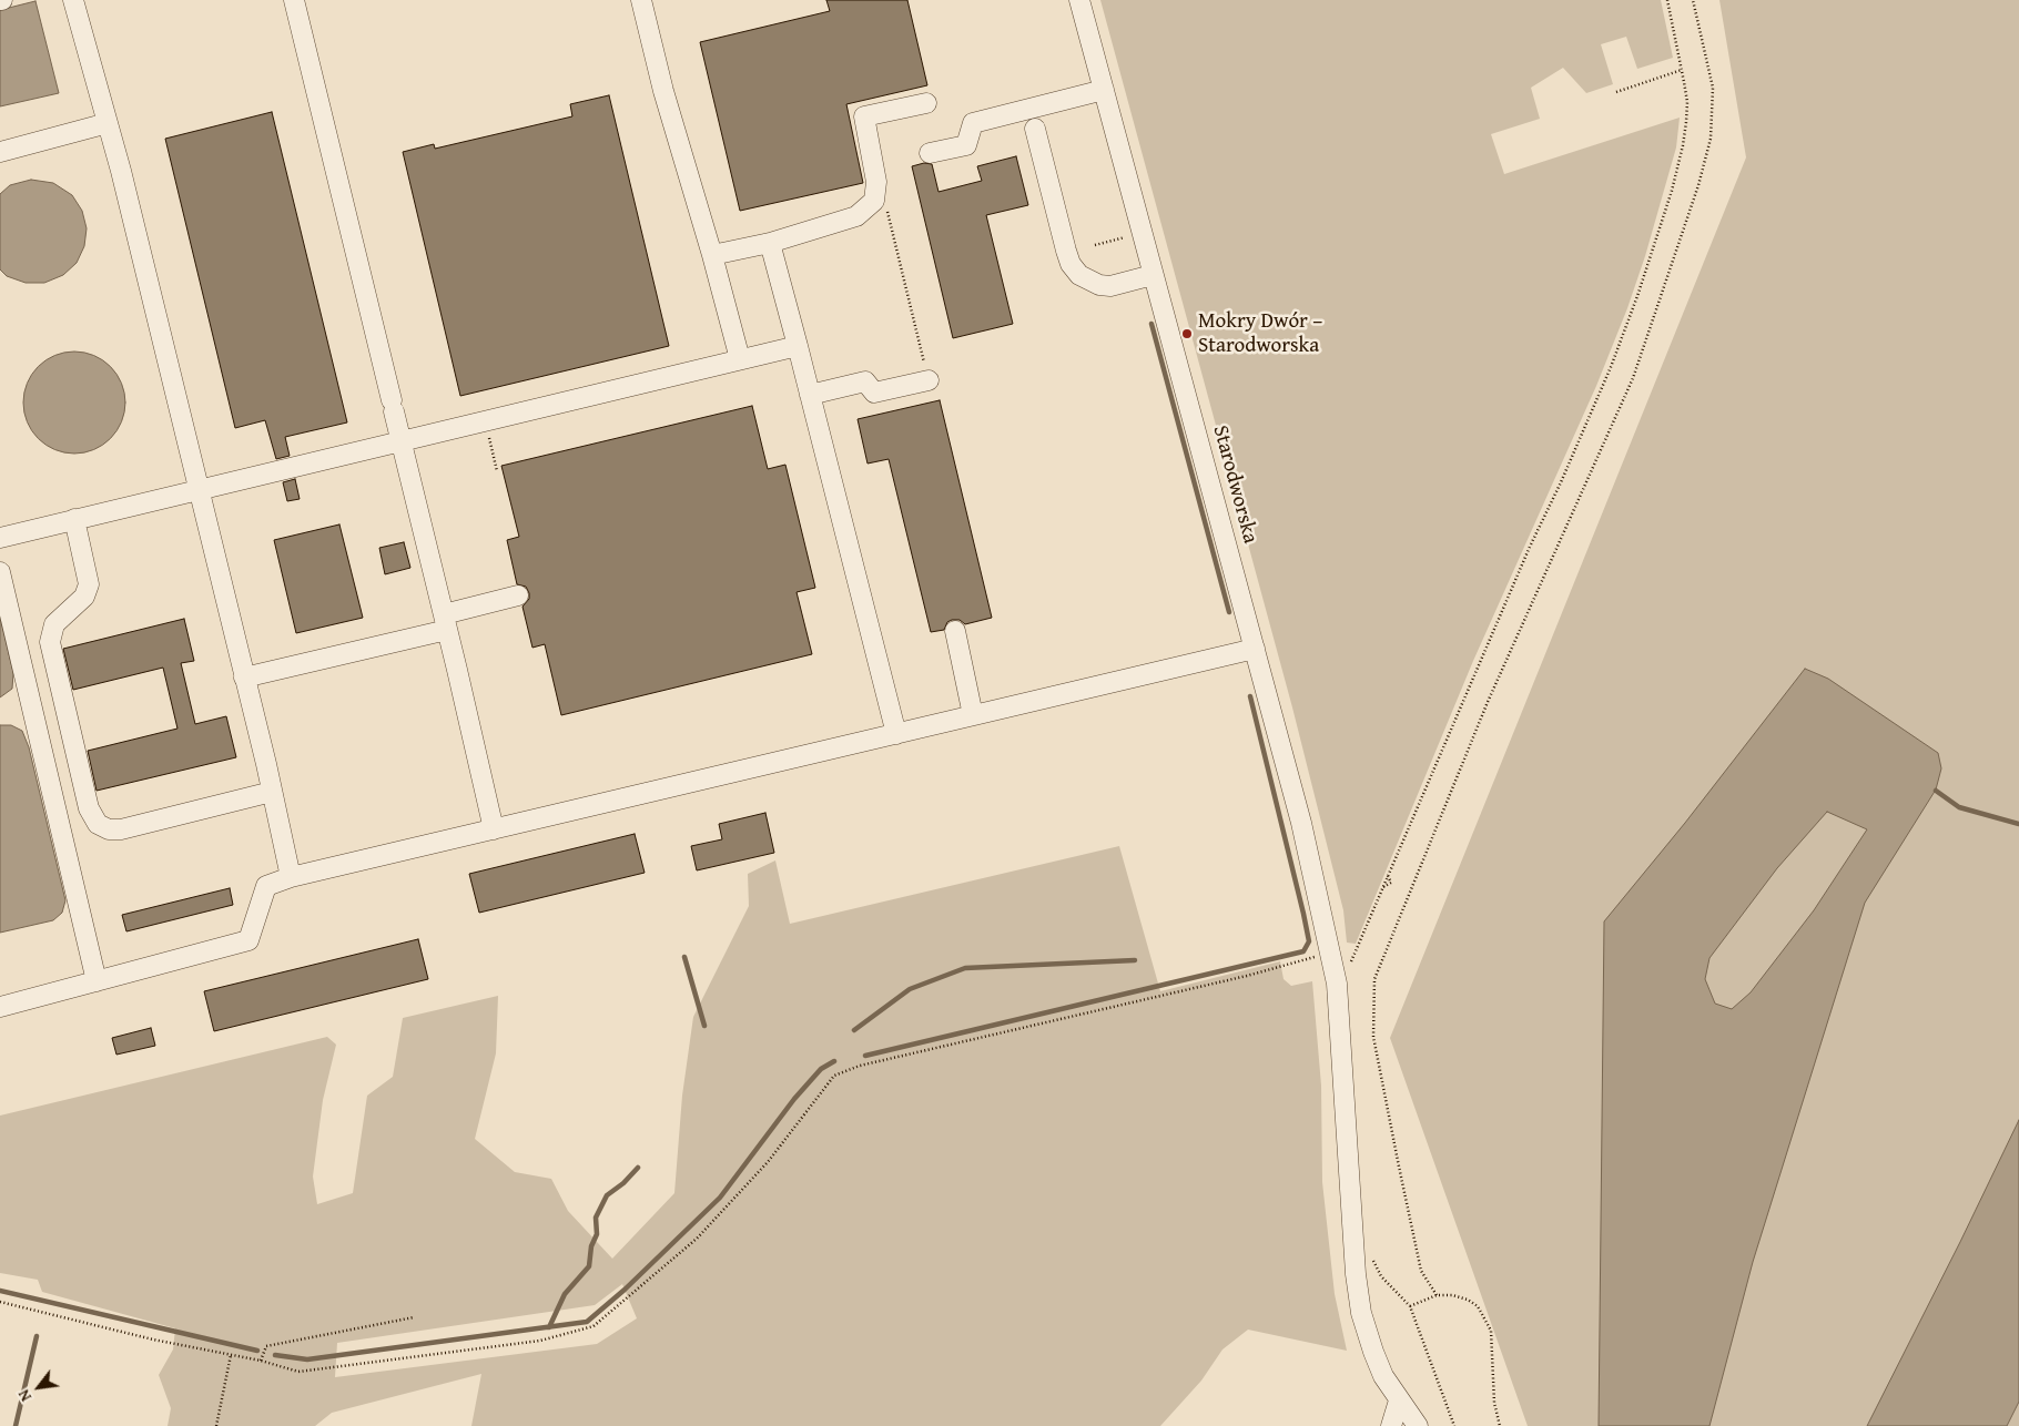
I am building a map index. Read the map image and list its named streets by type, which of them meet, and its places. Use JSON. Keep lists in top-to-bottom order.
{
  "streets": {
    "street": ["Starodworska"]
  },
  "places": ["Mokry Dwór – Starodworska"],
  "north": "bottom left"
}
